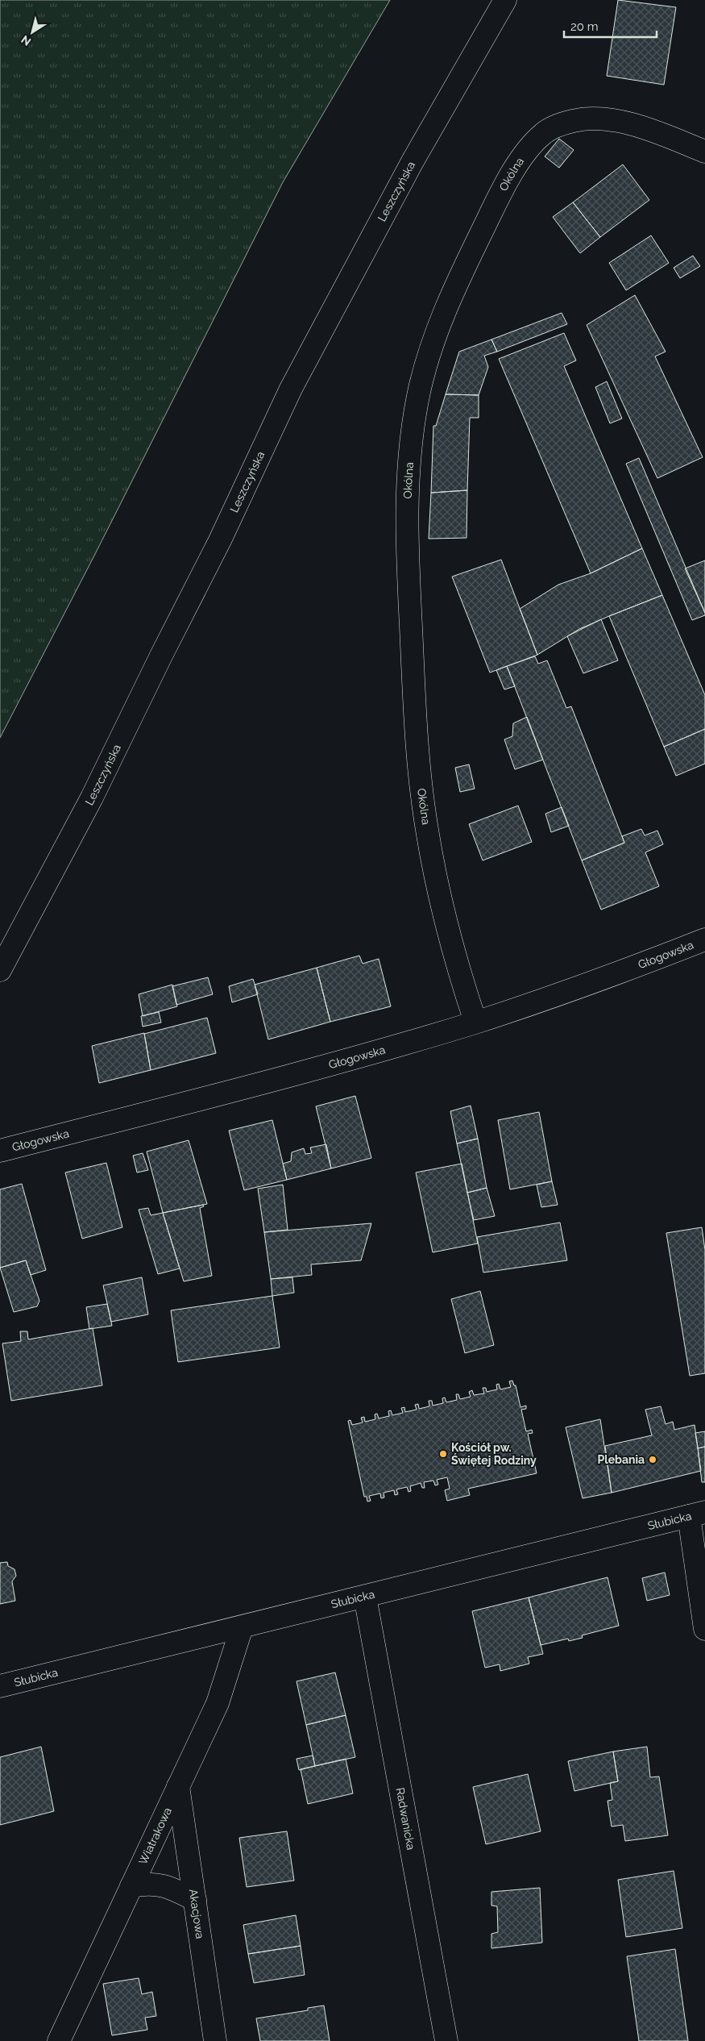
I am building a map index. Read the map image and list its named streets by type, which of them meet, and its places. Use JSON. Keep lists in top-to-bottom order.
{
  "streets": {
    "street": [
      "Okólna",
      "Leszczyńska",
      "Głogowska",
      "Słubicka",
      "Radwanicka",
      "Wiatrakowa",
      "Akacjowa"
    ]
  },
  "crossings": [
    ["Okólna", "Głogowska"],
    ["Słubicka", "Radwanicka"],
    ["Słubicka", "Wiatrakowa"],
    ["Wiatrakowa", "Akacjowa"]
  ],
  "places": ["Kościół pw. Świętej Rodziny", "Plebania"],
  "scale_bar": "20 m",
  "north": "bottom left"
}
